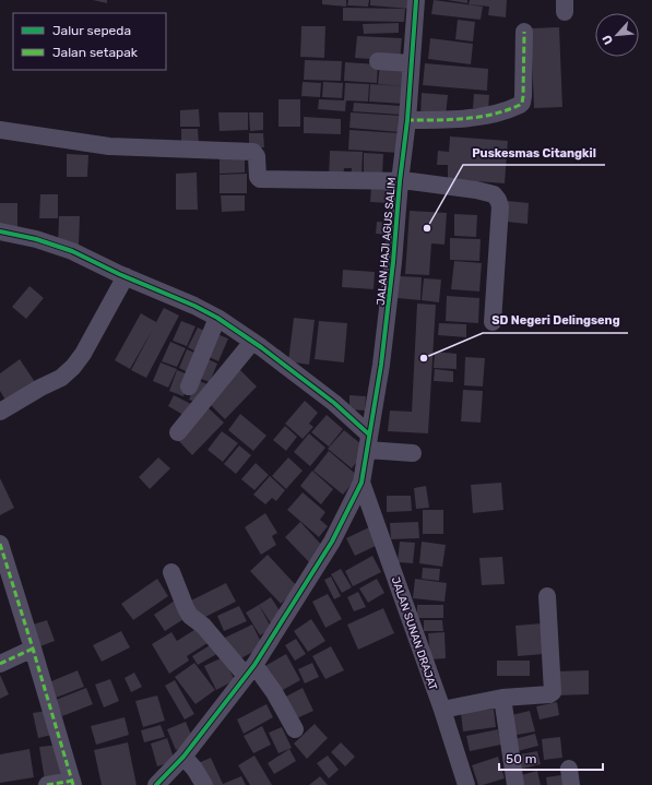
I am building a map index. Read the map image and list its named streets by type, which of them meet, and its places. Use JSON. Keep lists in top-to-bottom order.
{
  "streets": {
    "street": ["JALAN HAJI AGUS SALIM", "JALAN SUNAN DRAJAT"]
  },
  "crossings": [
    ["JALAN HAJI AGUS SALIM", "JALAN SUNAN DRAJAT"]
  ],
  "places": ["Puskesmas Citangkil", "SD Negeri Delingseng"],
  "legend": ["Jalur sepeda", "Jalan setapak"],
  "scale_bar": "50 m",
  "north": "bottom left"
}
